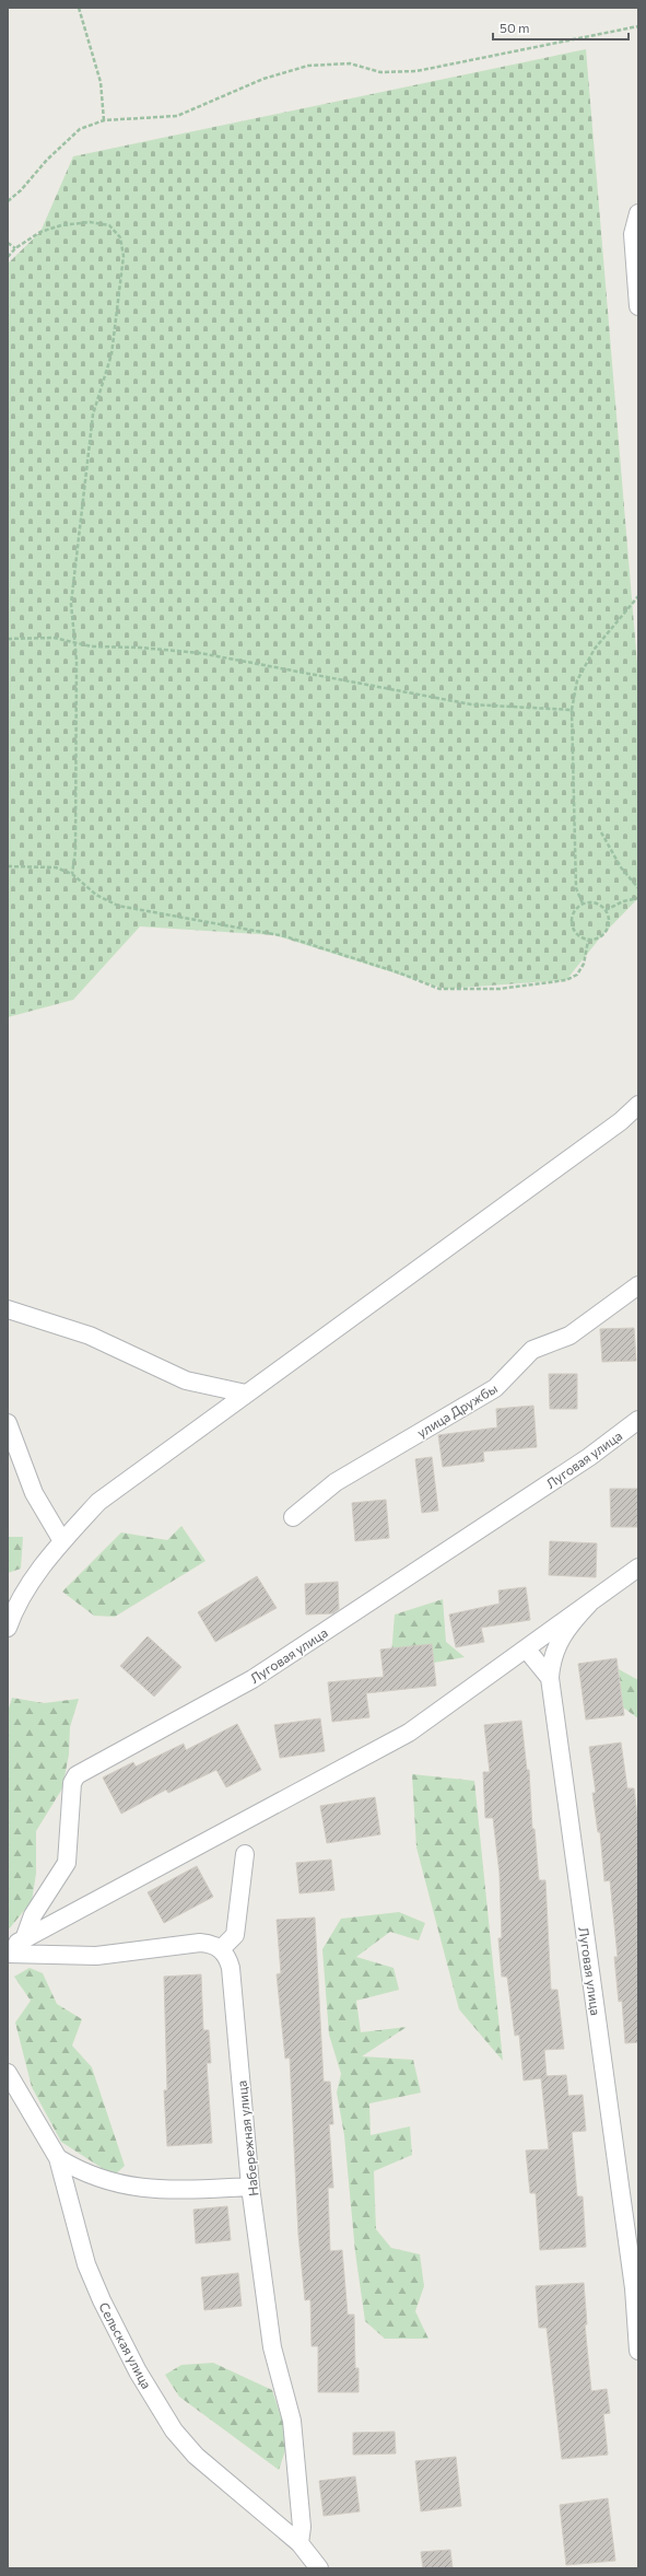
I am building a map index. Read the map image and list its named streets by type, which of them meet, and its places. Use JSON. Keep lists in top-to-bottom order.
{
  "streets": {
    "street": [
      "улица Дружбы",
      "Луговая улица",
      "Набережная улица",
      "Сельская улица"
    ]
  },
  "crossings": [
    ["Набережная улица", "Сельская улица"]
  ],
  "scale_bar": "50 m"
}
